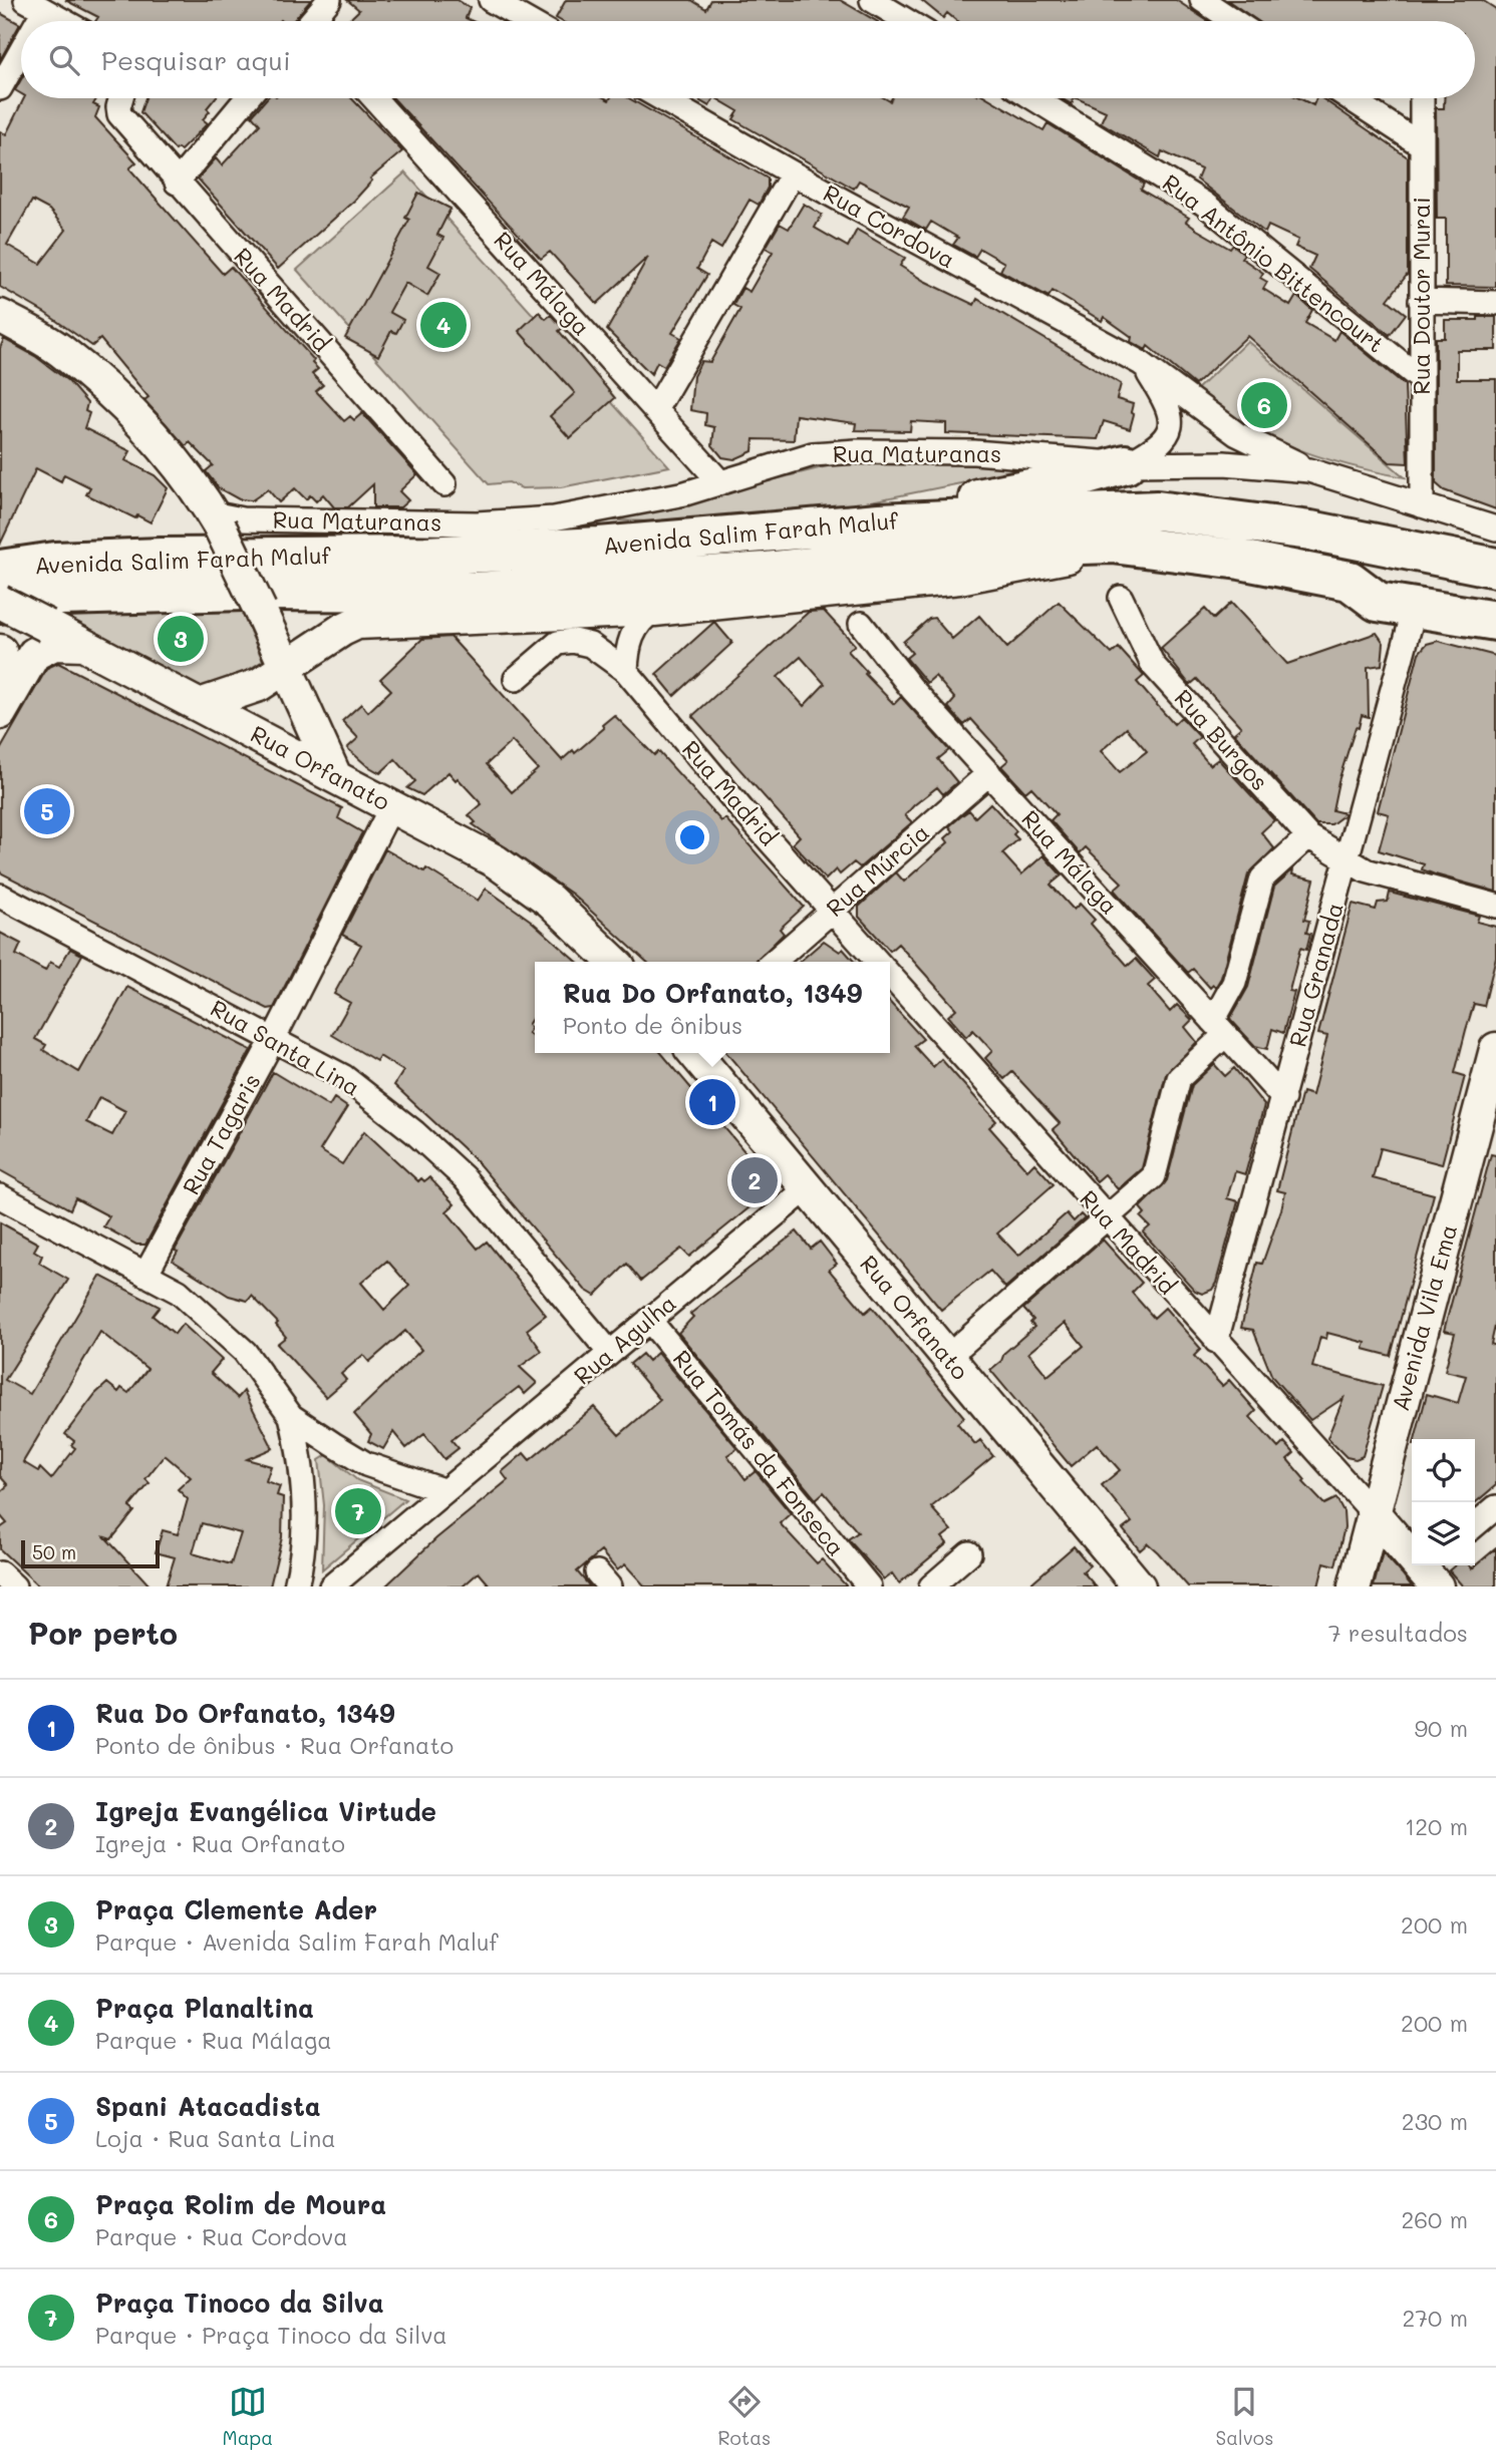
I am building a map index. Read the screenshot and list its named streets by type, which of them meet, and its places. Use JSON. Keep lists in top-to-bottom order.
{
  "streets": {
    "highway": ["Avenida Salim Farah Maluf"],
    "main road": ["Rua Orfanato", "Avenida Vila Ema"],
    "street": [
      "Rua Cordova",
      "Rua Antônio Bittencourt",
      "Rua Málaga",
      "Rua Doutor Murai",
      "Rua Madrid",
      "Rua Maturanas",
      "Rua Burgos",
      "Rua Múrcia",
      "Rua Granada",
      "Rua Santa Lina",
      "Rua Tagaris",
      "Rua Agulha",
      "Rua Tomás da Fonseca"
    ]
  },
  "crossings": [
    ["Rua Cordova", "Rua Maturanas"],
    ["Rua Antônio Bittencourt", "Rua Doutor Murai"],
    ["Rua Málaga", "Rua Maturanas"],
    ["Rua Málaga", "Rua Múrcia"],
    ["Rua Málaga", "Rua Granada"],
    ["Rua Doutor Murai", "Rua Maturanas"],
    ["Rua Madrid", "Rua Múrcia"],
    ["Rua Madrid", "Rua Granada"],
    ["Rua Madrid", "Avenida Vila Ema"],
    ["Avenida Salim Farah Maluf", "Rua Orfanato"],
    ["Avenida Salim Farah Maluf", "Rua Granada"],
    ["Rua Burgos", "Rua Granada"],
    ["Rua Orfanato", "Rua Tagaris"],
    ["Rua Orfanato", "Rua Agulha"],
    ["Rua Santa Lina", "Rua Tagaris"],
    ["Rua Santa Lina", "Rua Agulha"],
    ["Rua Agulha", "Rua Tomás da Fonseca"]
  ],
  "scale_bar": "50 m",
  "page": {
    "search": "Pesquisar aqui",
    "pins": [
      "4",
      "6",
      "3",
      "5",
      "1",
      "2",
      "7"
    ],
    "popup": ["Rua Do Orfanato, 1349", "Ponto de ônibus"],
    "scale": "50 m",
    "heading": ["Por perto", "7 resultados"],
    "list": [
      {
        "mark": "1",
        "name": "Rua Do Orfanato, 1349",
        "note": "Ponto de ônibus · Rua Orfanato",
        "value": "90 m"
      },
      {
        "mark": "2",
        "name": "Igreja Evangélica Virtude",
        "note": "Igreja · Rua Orfanato",
        "value": "120 m"
      },
      {
        "mark": "3",
        "name": "Praça Clemente Ader",
        "note": "Parque · Avenida Salim Farah Maluf",
        "value": "200 m"
      },
      {
        "mark": "4",
        "name": "Praça Planaltina",
        "note": "Parque · Rua Málaga",
        "value": "200 m"
      },
      {
        "mark": "5",
        "name": "Spani Atacadista",
        "note": "Loja · Rua Santa Lina",
        "value": "230 m"
      },
      {
        "mark": "6",
        "name": "Praça Rolim de Moura",
        "note": "Parque · Rua Cordova",
        "value": "260 m"
      },
      {
        "mark": "7",
        "name": "Praça Tinoco da Silva",
        "note": "Parque · Praça Tinoco da Silva",
        "value": "270 m"
      }
    ],
    "nav": ["Mapa", "Rotas", "Salvos"]
  }
}
